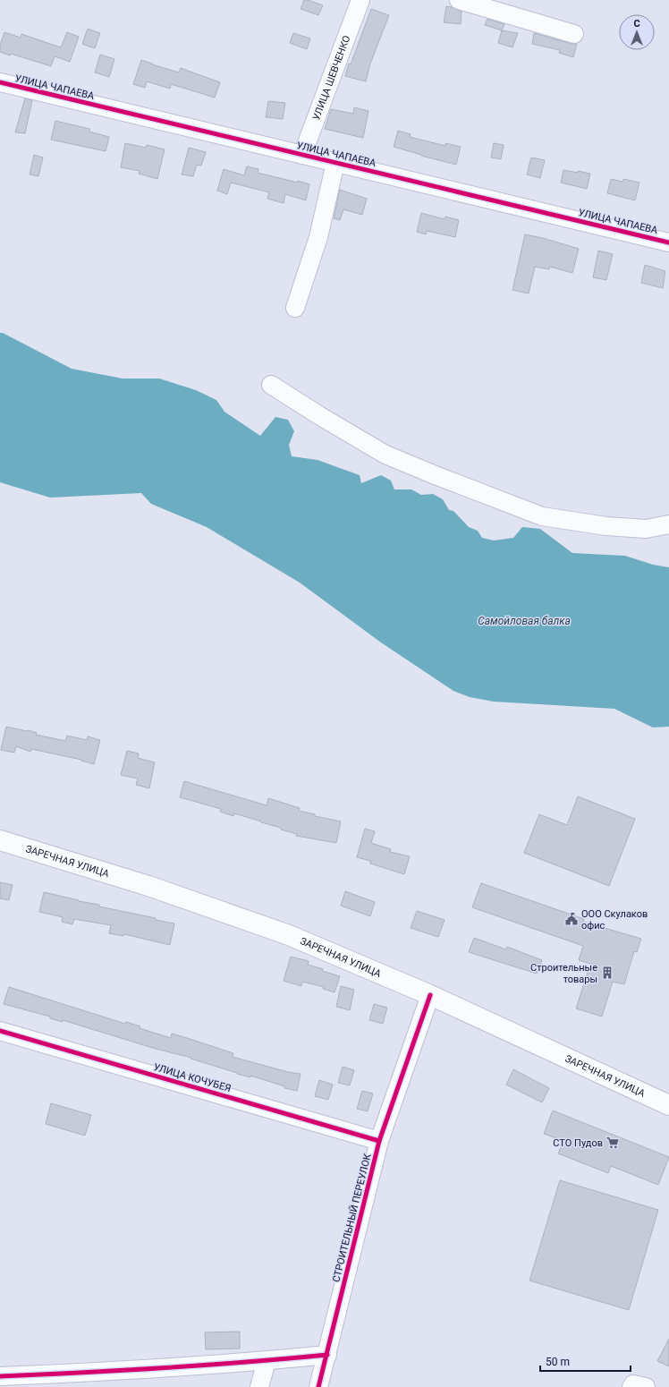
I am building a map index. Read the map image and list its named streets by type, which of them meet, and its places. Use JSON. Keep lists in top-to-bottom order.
{
  "streets": {
    "main road": ["ЗАРЕЧНАЯ УЛИЦА"],
    "street": [
      "УЛИЦА ШЕВЧЕНКО",
      "УЛИЦА ЧАПАЕВА",
      "УЛИЦА КОЧУБЕЯ",
      "СТРОИТЕЛЬНЫЙ ПЕРЕУЛОК"
    ]
  },
  "crossings": [
    ["УЛИЦА ШЕВЧЕНКО", "УЛИЦА ЧАПАЕВА"],
    ["ЗАРЕЧНАЯ УЛИЦА", "СТРОИТЕЛЬНЫЙ ПЕРЕУЛОК"],
    ["УЛИЦА КОЧУБЕЯ", "СТРОИТЕЛЬНЫЙ ПЕРЕУЛОК"]
  ],
  "water": ["Самойловая балка"],
  "places": {
    "public building": ["ООО Скулаков офис"],
    "building": ["Строительные товары"],
    "supermarket": ["СТО Пудов"]
  },
  "scale_bar": "50 m",
  "north": "top"
}
